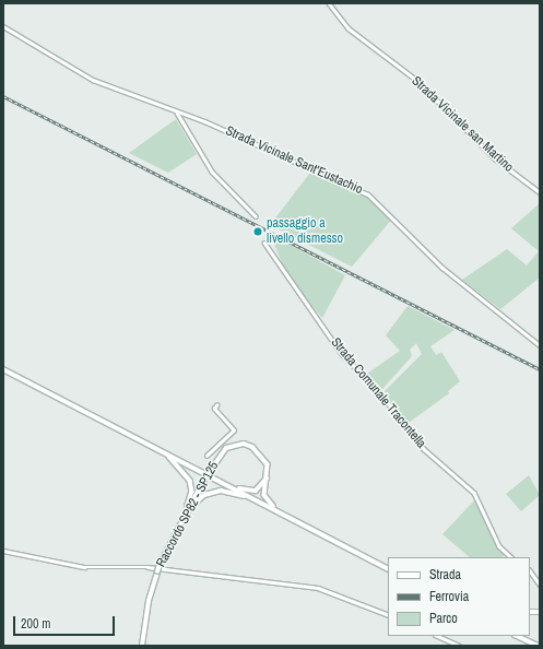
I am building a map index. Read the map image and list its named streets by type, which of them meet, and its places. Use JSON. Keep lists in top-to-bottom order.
{
  "streets": {
    "main road": ["Raccordo SP82 - SP125"],
    "street": ["Strada Vicinale san Martino", "Strada Vicinale Sant'Eustachio", "Strada Comunale Tracontella"]
  },
  "places": ["passaggio a livello dismesso"],
  "legend": ["Strada", "Ferrovia", "Parco"],
  "scale_bar": "200 m"
}
